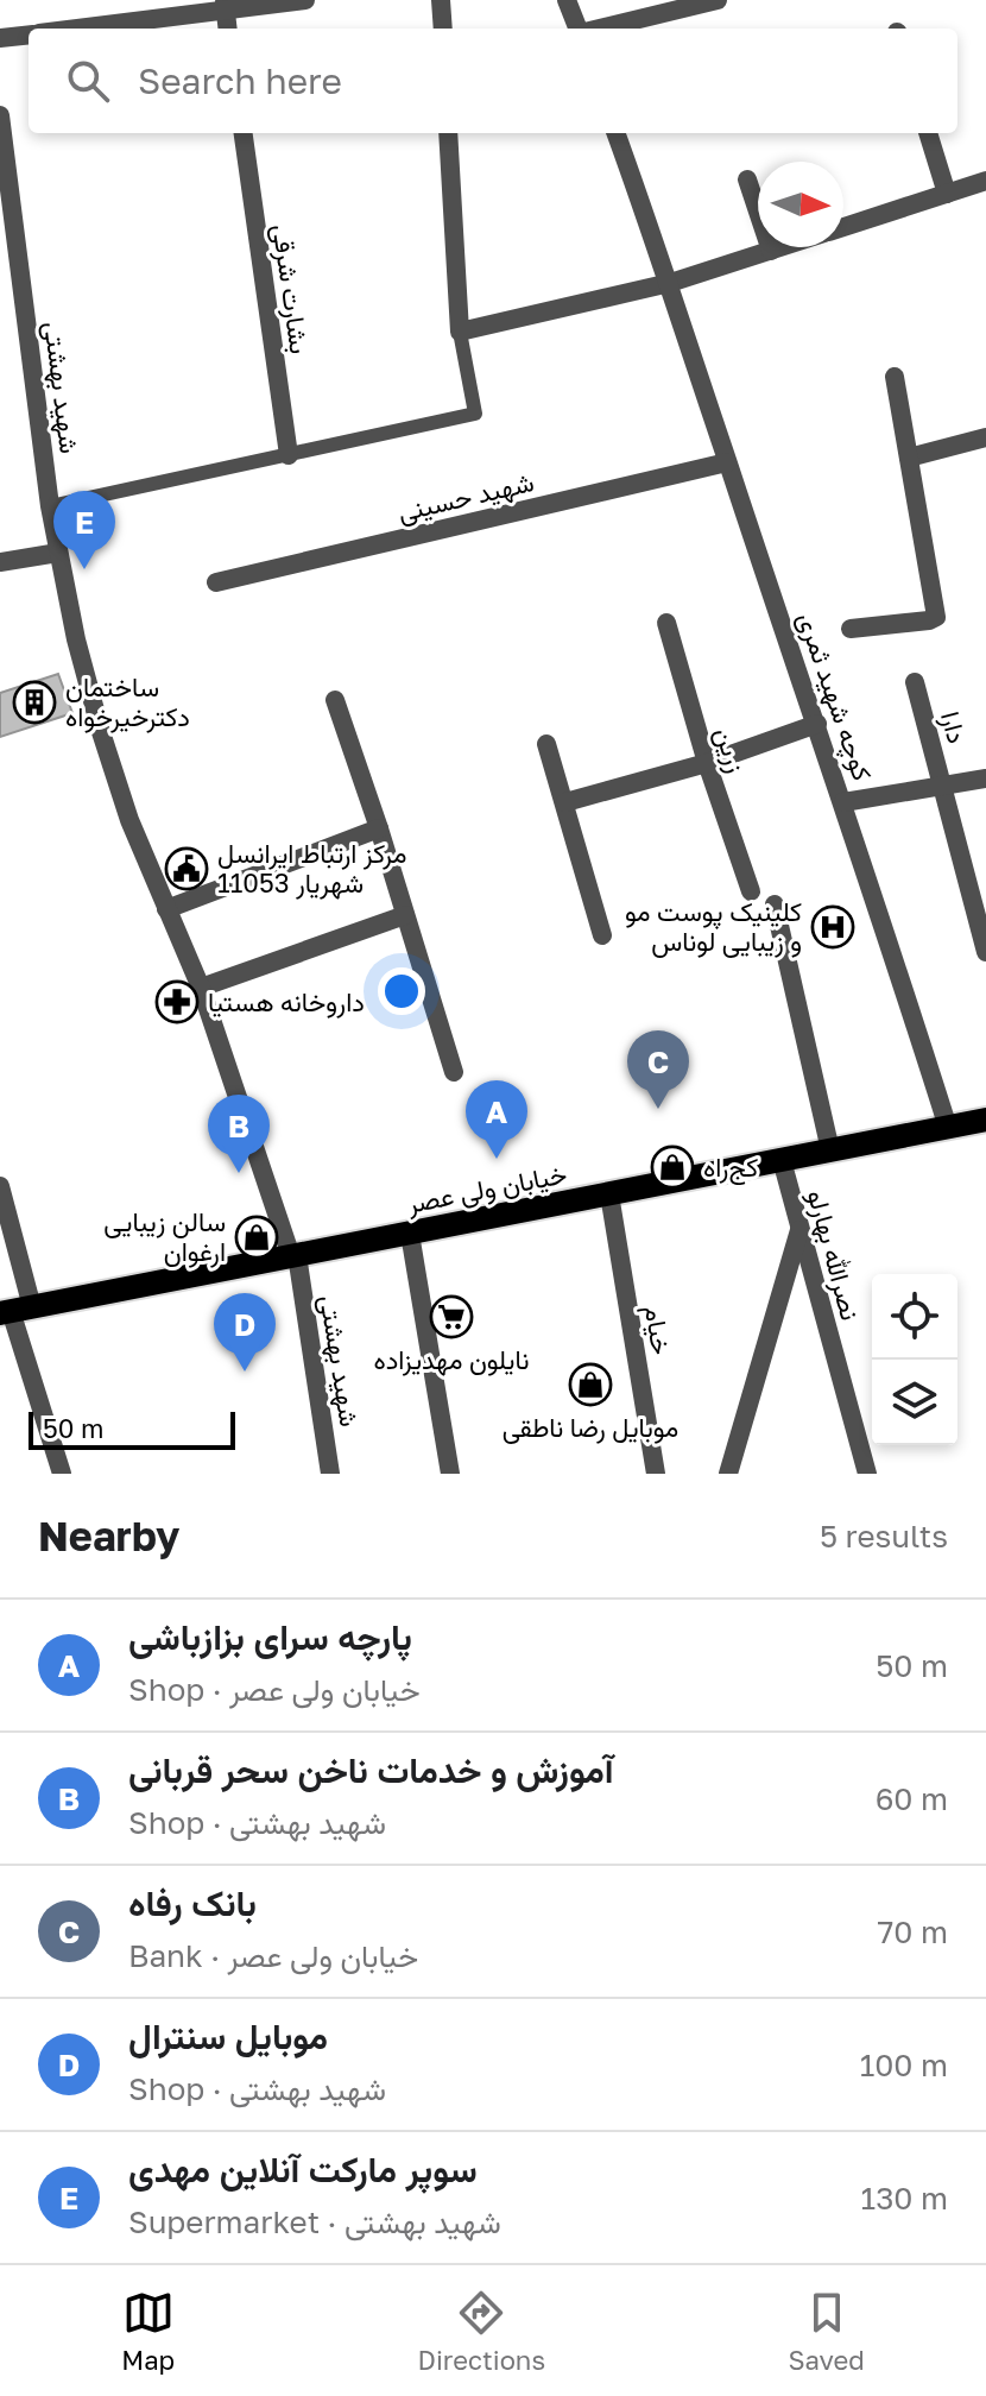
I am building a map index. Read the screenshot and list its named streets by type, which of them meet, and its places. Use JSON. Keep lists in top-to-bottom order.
{
  "streets": {
    "main road": ["خیابان ولی عصر"],
    "street": [
      "بشارت شرقی",
      "شهید بهشتی",
      "شهید حسینی",
      "کوچه شهید ثمری",
      "دارا",
      "زرین",
      "نصرالله بهارلو",
      "خیام"
    ]
  },
  "crossings": [
    ["شهید بهشتی", "خیابان ولی عصر"],
    ["شهید حسینی", "کوچه شهید ثمری"],
    ["کوچه شهید ثمری", "خیابان ولی عصر"],
    ["خیابان ولی عصر", "نصرالله بهارلو"],
    ["خیابان ولی عصر", "خیام"]
  ],
  "places": {
    "building": ["ساختمان دکترخیرخواه"],
    "public building": ["مرکز ارتباط ایرانسل 11053 شهریار"],
    "hospital": ["کلینیک پوست مو و زیبایی لوناس"],
    "pharmacy": ["داروخانه هستیا"],
    "shop": ["کج‌راه", "سالن زیبایی ارغوان", "موبایل رضا ناطقی"],
    "supermarket": ["نایلون مهدیزاده"]
  },
  "scale_bar": "50 m",
  "north": "right",
  "page": {
    "search": "Search here",
    "pins": [
      "E",
      "C",
      "A",
      "B",
      "D"
    ],
    "scale": "50 m",
    "heading": ["Nearby", "5 results"],
    "list": [
      {
        "mark": "A",
        "name": "پارچه سرای بزازباشی",
        "note": "Shop · خیابان ولی عصر",
        "value": "50 m"
      },
      {
        "mark": "B",
        "name": "آموزش و‌ خدمات ناخن سحر قربانی",
        "note": "Shop · شهید بهشتی",
        "value": "60 m"
      },
      {
        "mark": "C",
        "name": "بانک رفاه",
        "note": "Bank · خیابان ولی عصر",
        "value": "70 m"
      },
      {
        "mark": "D",
        "name": "موبایل سنترال",
        "note": "Shop · شهید بهشتی",
        "value": "100 m"
      },
      {
        "mark": "E",
        "name": "سوپر مارکت آنلاین مهدی",
        "note": "Supermarket · شهید بهشتی",
        "value": "130 m"
      }
    ],
    "nav": ["Map", "Directions", "Saved"]
  }
}
